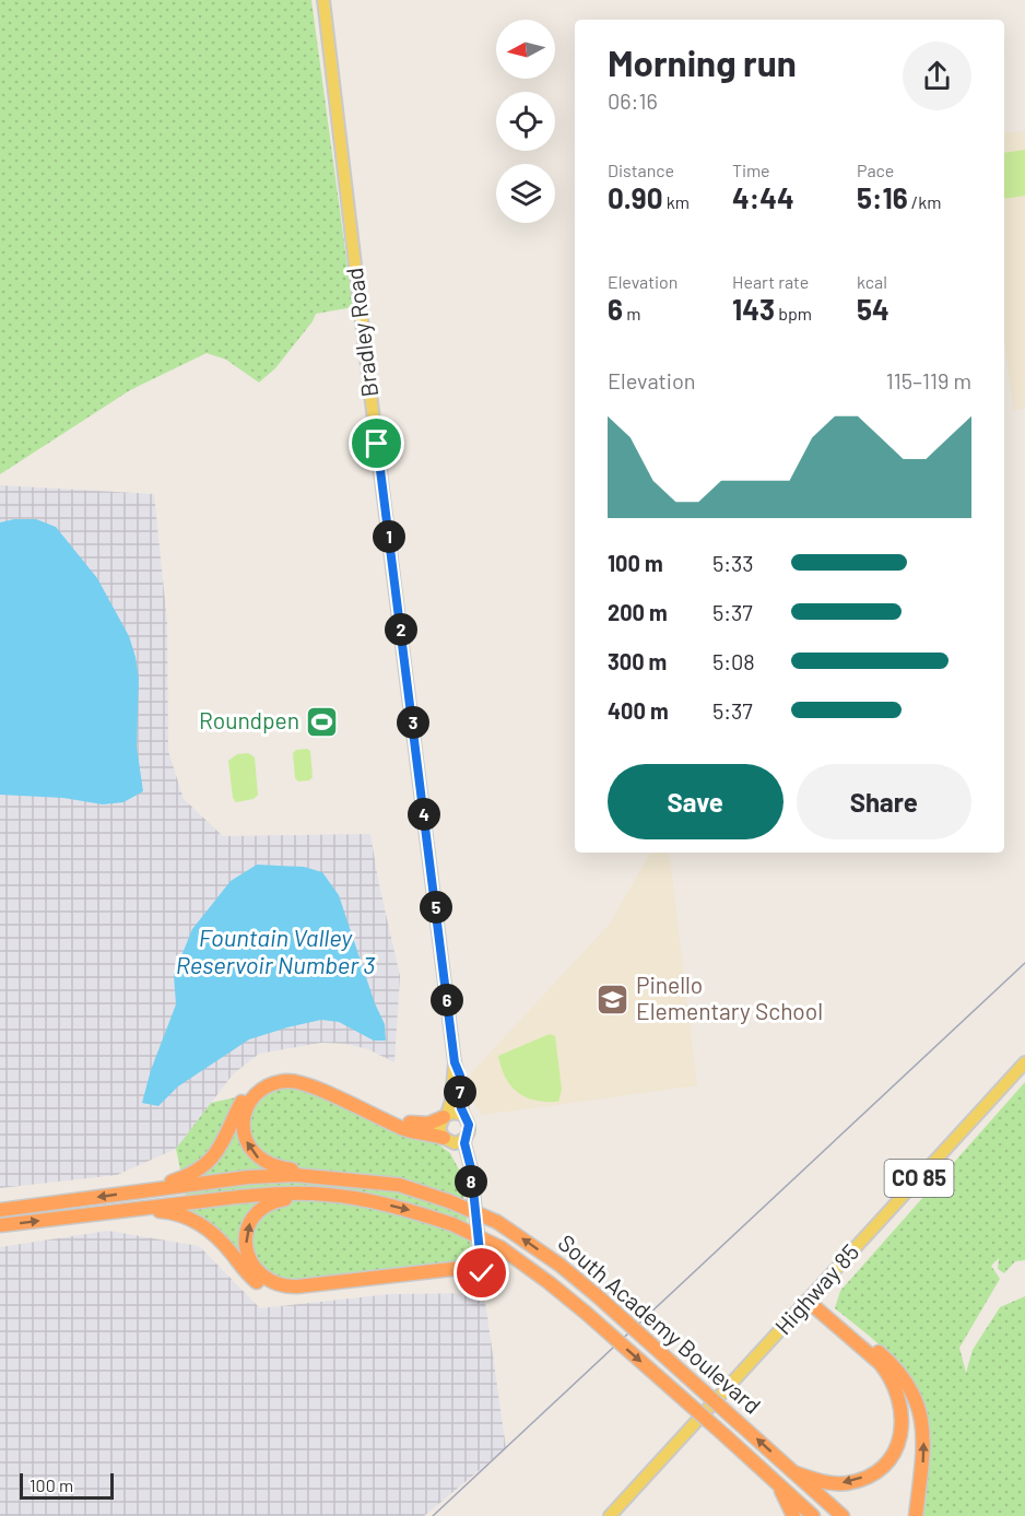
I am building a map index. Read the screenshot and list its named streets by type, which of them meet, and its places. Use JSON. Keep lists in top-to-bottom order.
{
  "streets": {
    "highway": ["South Academy Boulevard"],
    "main road": ["Bradley Road", "CO 85", "Highway 85"]
  },
  "water": ["Fountain Valley Reservoir Number 3"],
  "places": {
    "sports": ["Roundpen"],
    "school or university": ["Pinello Elementary School"]
  },
  "scale_bar": "100 m",
  "north": "left",
  "page": {
    "heading": ["Morning run", "06:16"],
    "stats": [
      ["Distance", "0.90 km"],
      ["Time", "4:44"],
      ["Pace", "5:16 /km"],
      ["Elevation", "6 m"],
      ["Heart rate", "143 bpm"],
      ["kcal", "54"]
    ],
    "chart": ["Elevation", "115–119 m"],
    "pins": [
      "1",
      "2",
      "3",
      "4",
      "5",
      "6",
      "7",
      "8"
    ],
    "list": [
      {
        "name": "100 m",
        "note": "5:33"
      },
      {
        "name": "200 m",
        "note": "5:37"
      },
      {
        "name": "300 m",
        "note": "5:08"
      },
      {
        "name": "400 m",
        "note": "5:37"
      }
    ],
    "buttons": ["Save", "Share"],
    "scale": "100 m"
  }
}
